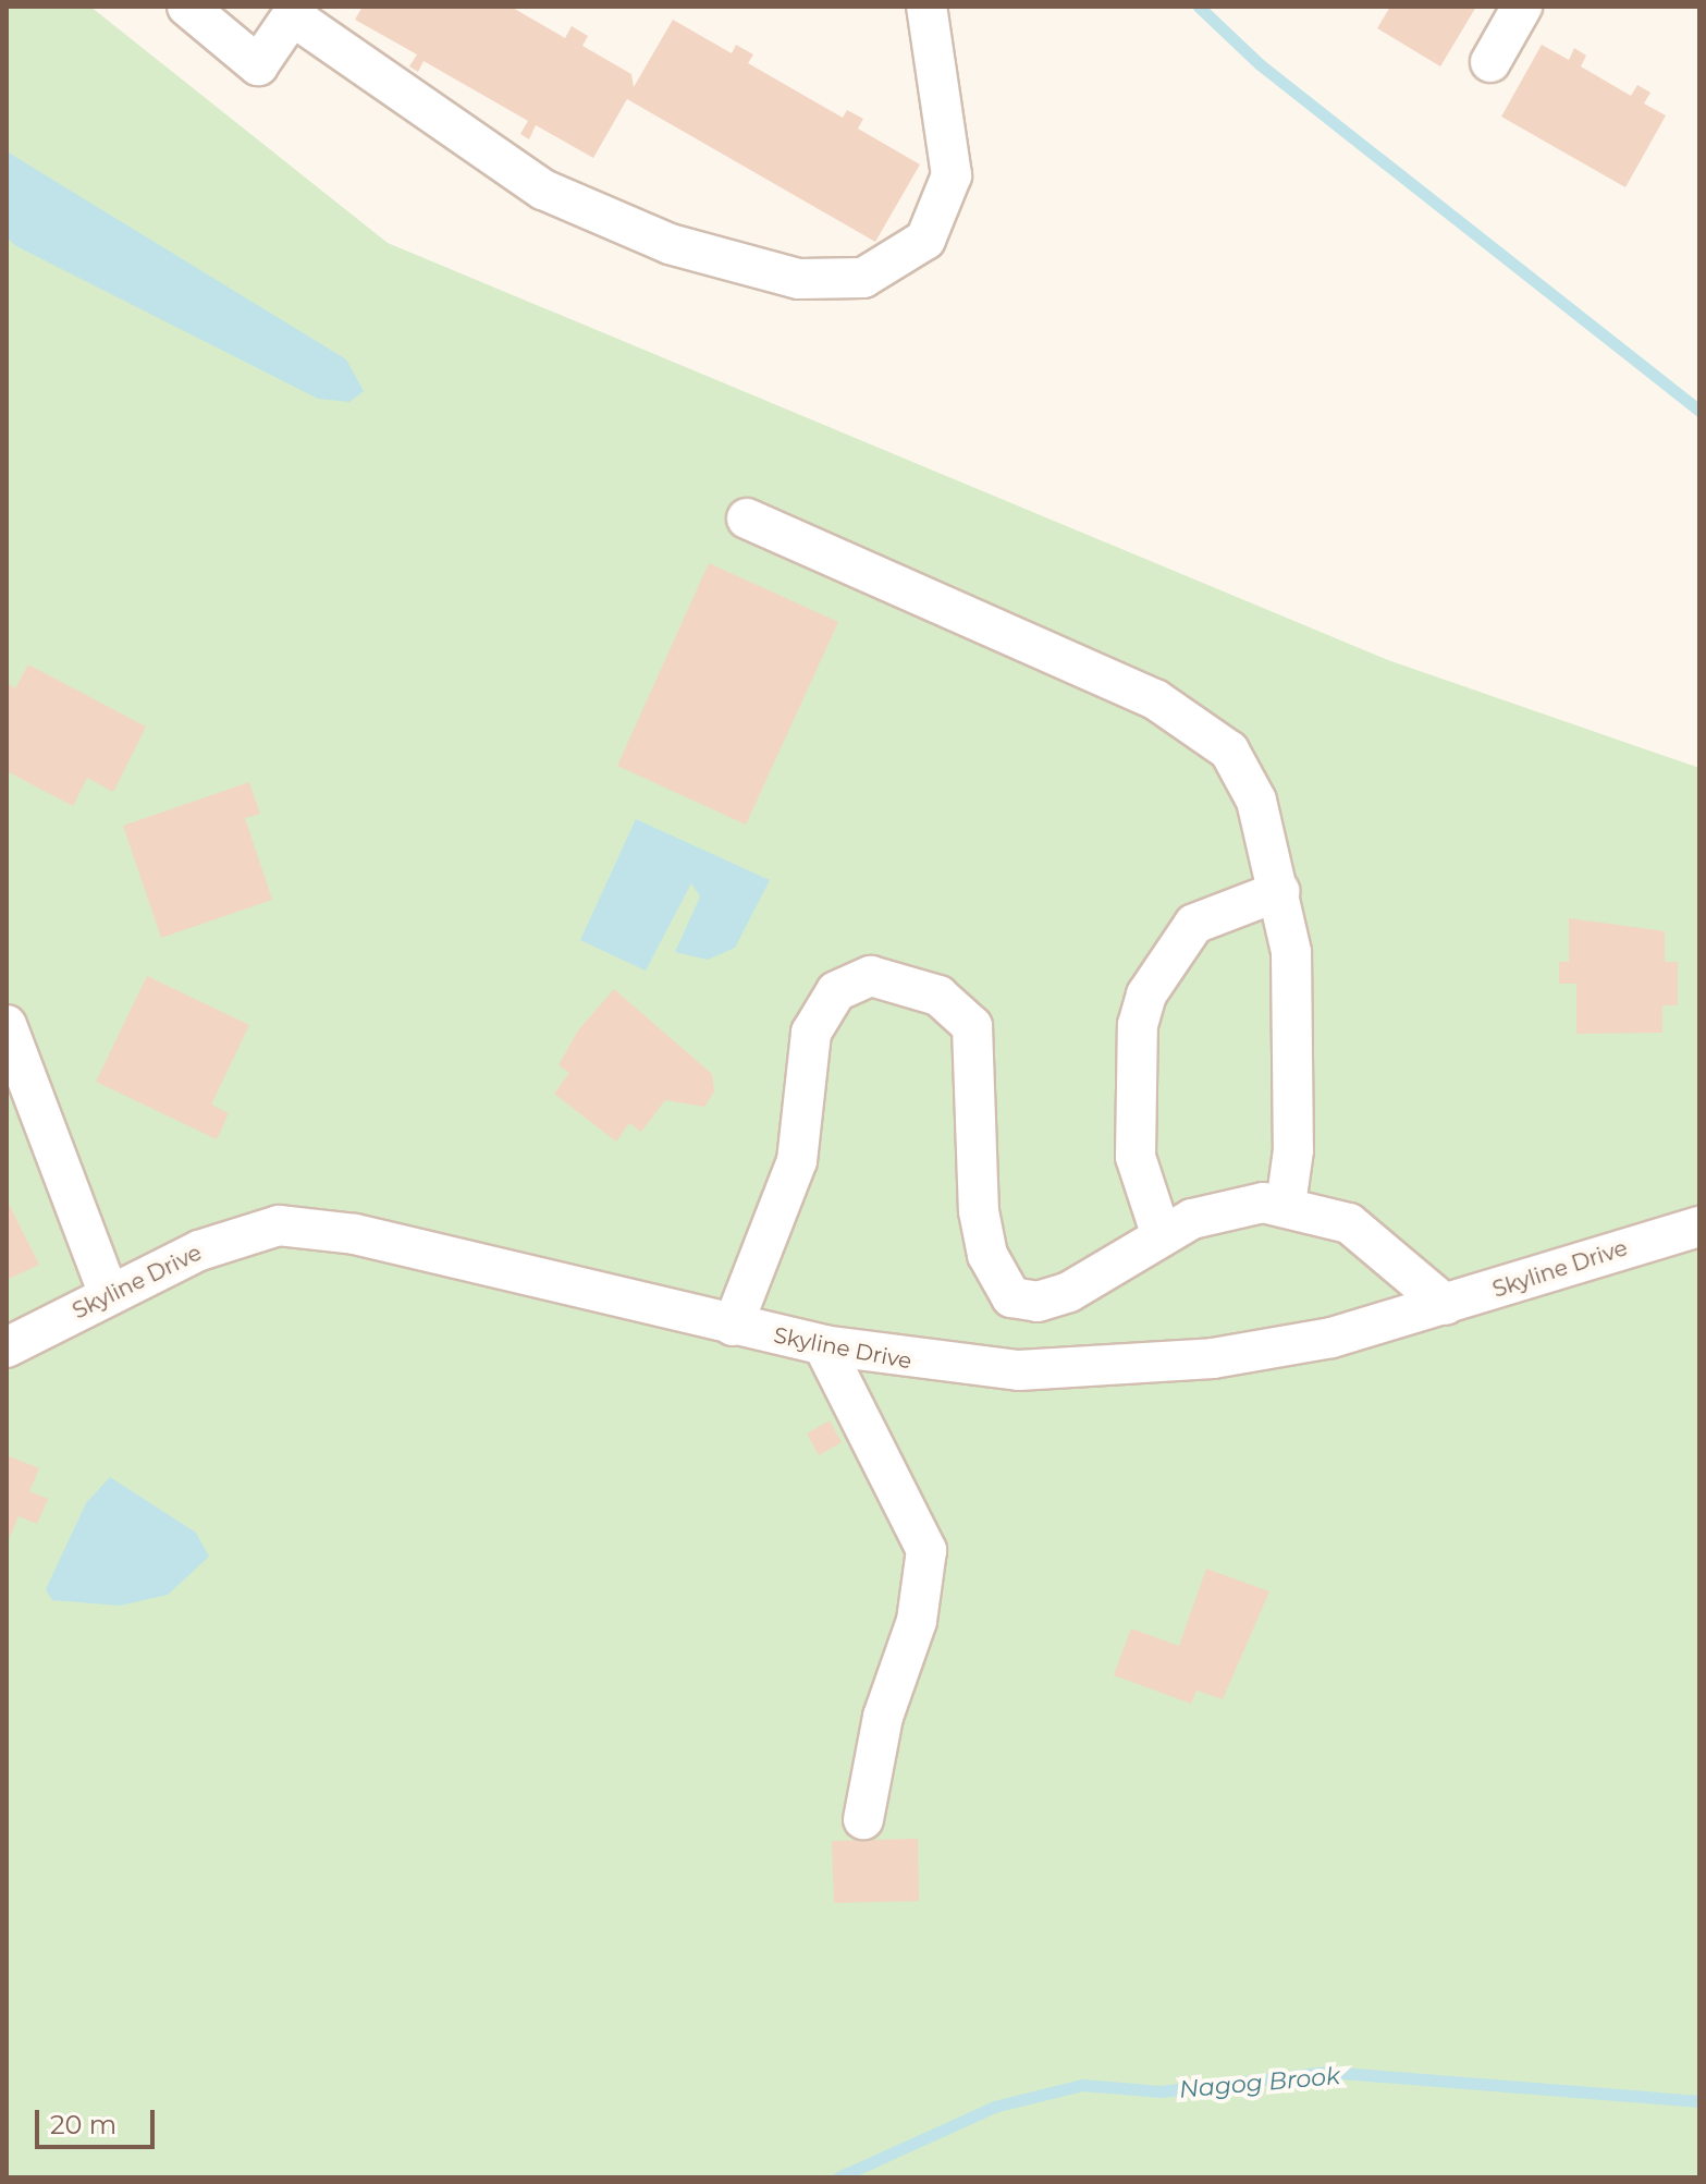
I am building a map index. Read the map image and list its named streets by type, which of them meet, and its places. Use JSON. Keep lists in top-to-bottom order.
{
  "streets": {
    "street": ["Skyline Drive"]
  },
  "water": ["Nagog Brook"],
  "scale_bar": "20 m"
}
